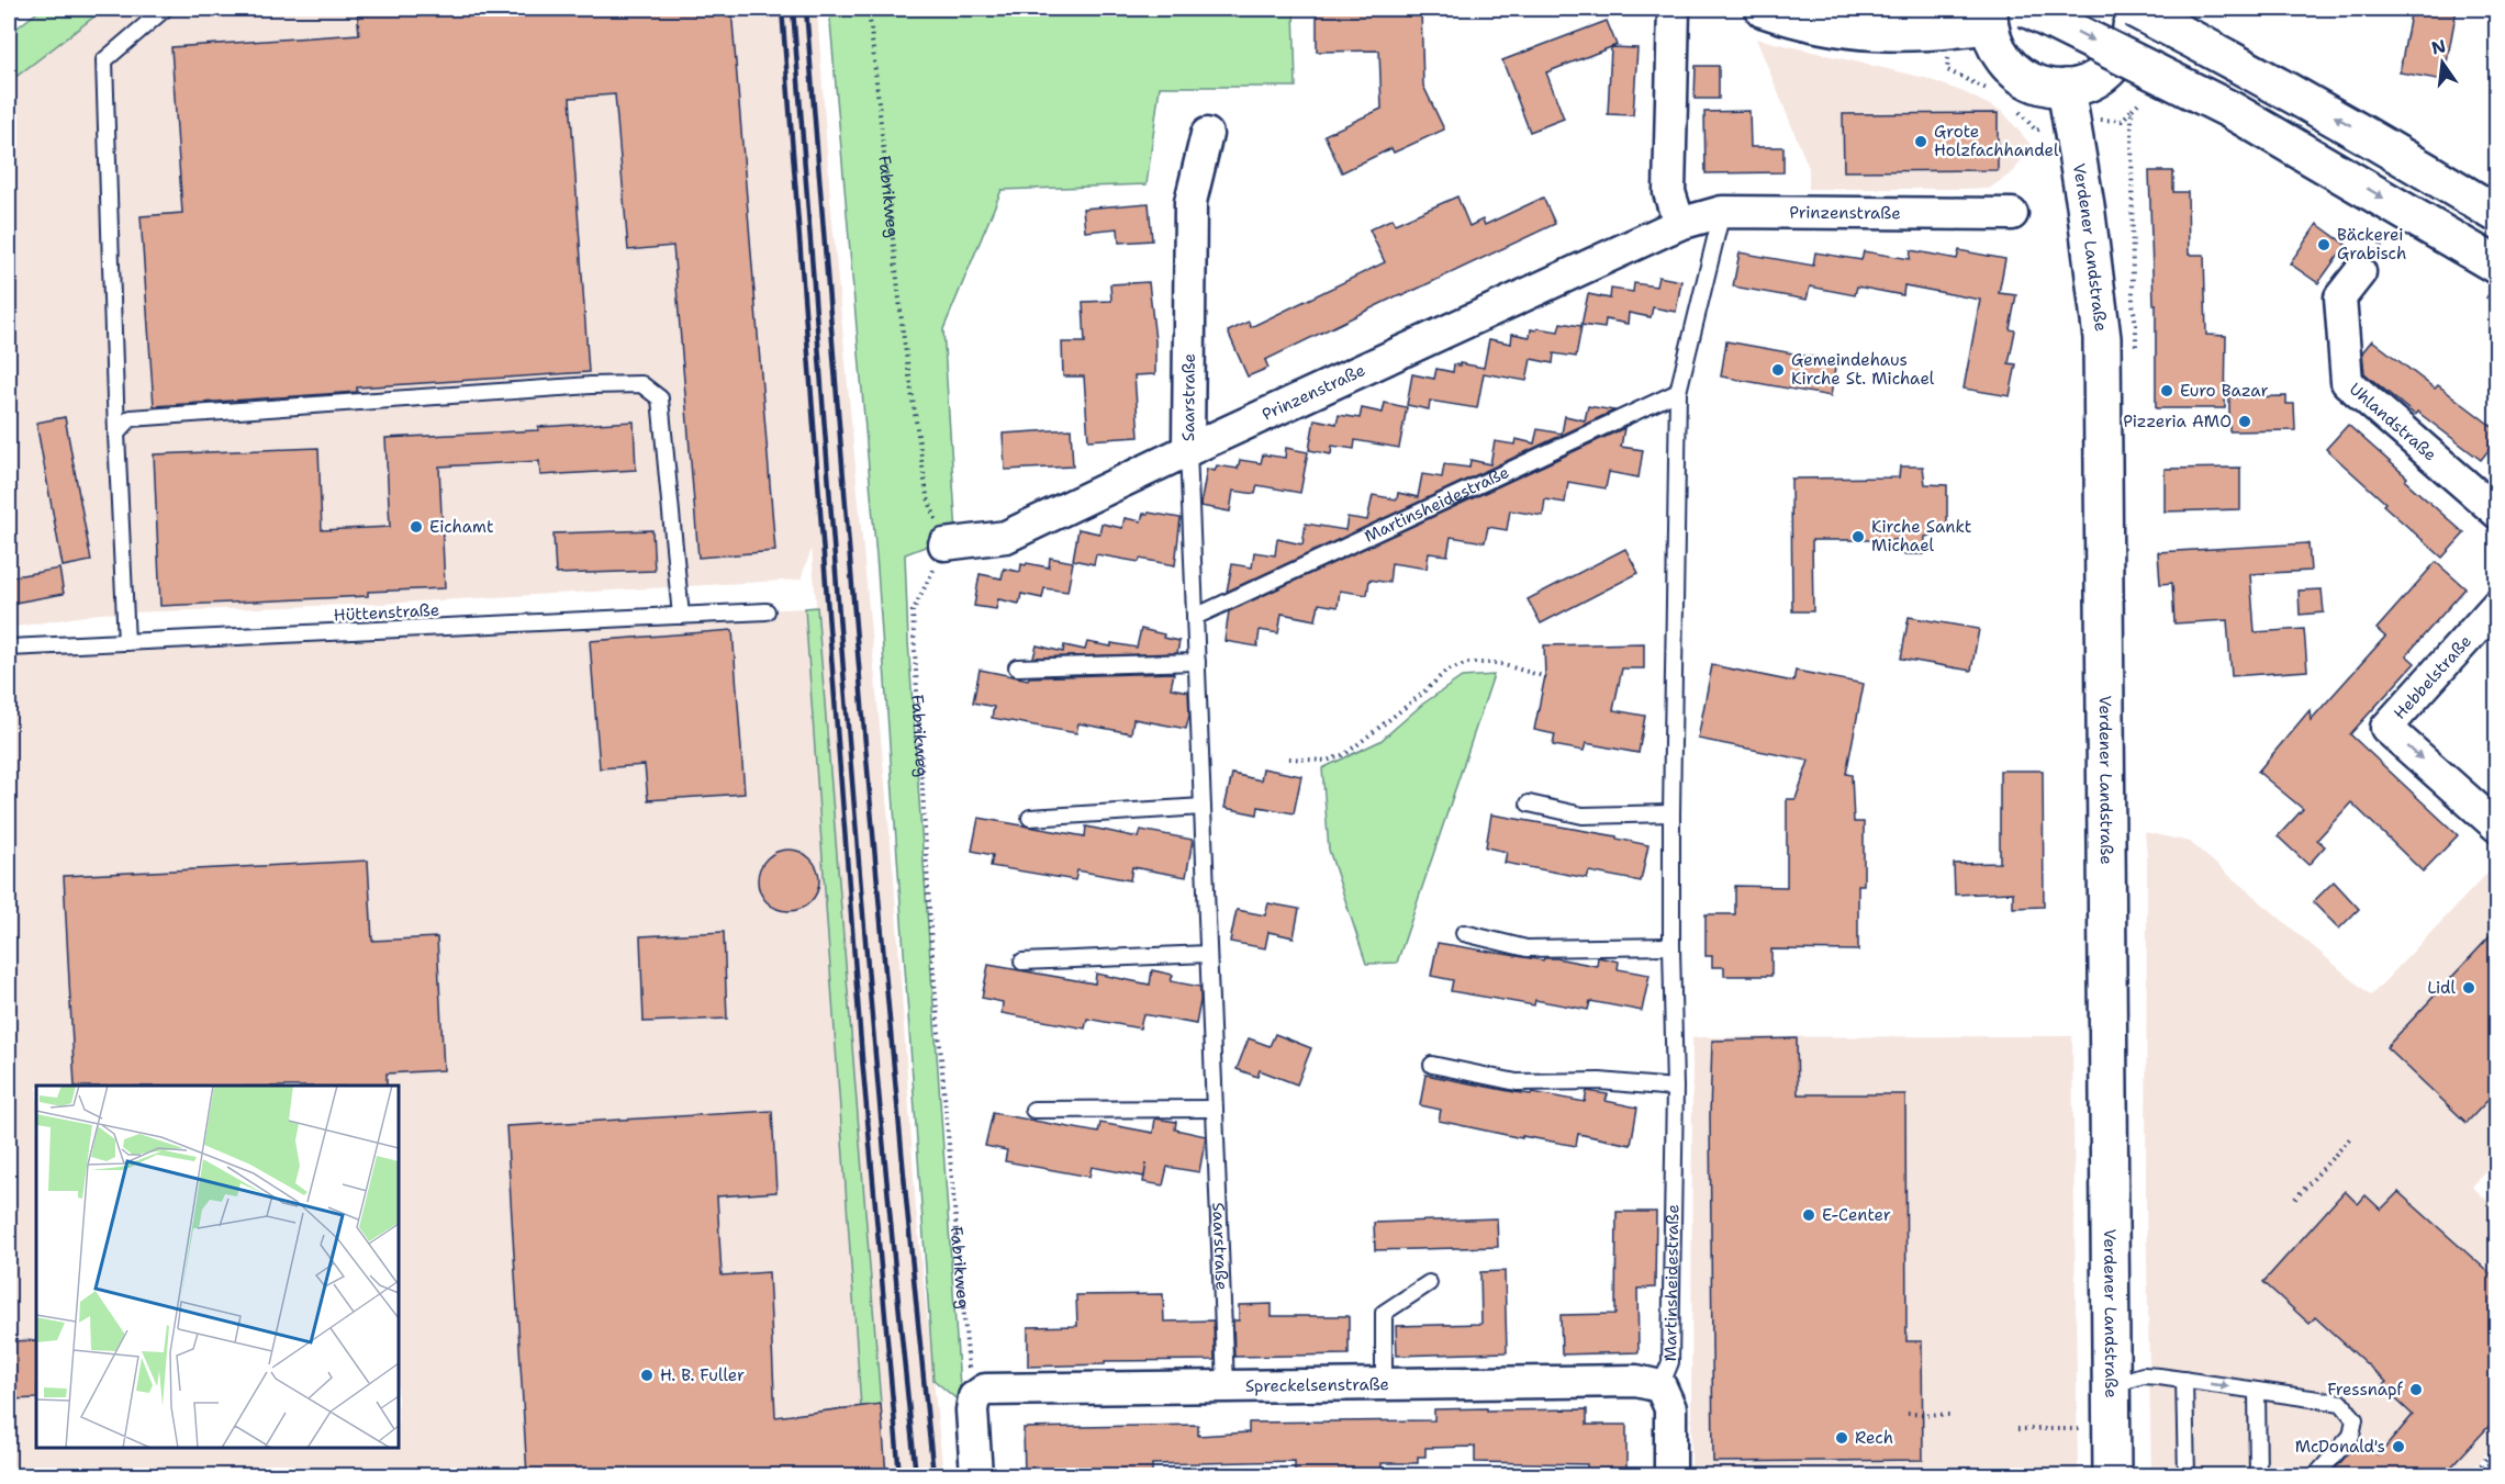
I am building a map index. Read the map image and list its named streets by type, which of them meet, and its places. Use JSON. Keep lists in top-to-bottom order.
{
  "streets": {
    "main road": ["Verdener Landstraße"],
    "street": [
      "Prinzenstraße",
      "Saarstraße",
      "Uhlandstraße",
      "Martinsheidestraße",
      "Hebbelstraße",
      "Spreckelsenstraße"
    ],
    "lane": ["Hüttenstraße"],
    "path": ["Fabrikweg"]
  },
  "crossings": [
    ["Fabrikweg", "Prinzenstraße"],
    ["Fabrikweg", "Spreckelsenstraße"],
    ["Prinzenstraße", "Saarstraße"],
    ["Prinzenstraße", "Martinsheidestraße"],
    ["Saarstraße", "Martinsheidestraße"],
    ["Saarstraße", "Spreckelsenstraße"],
    ["Martinsheidestraße", "Spreckelsenstraße"]
  ],
  "places": [
    "Grote Holzfachhandel",
    "Bäckerei Grabisch",
    "Gemeindehaus Kirche St. Michael",
    "Euro Bazar",
    "Pizzeria AMO",
    "Eichamt",
    "Kirche Sankt Michael",
    "Lidl",
    "E-Center",
    "H. B. Fuller",
    "Fressnapf",
    "Rech",
    "McDonald's"
  ],
  "north": "top"
}
